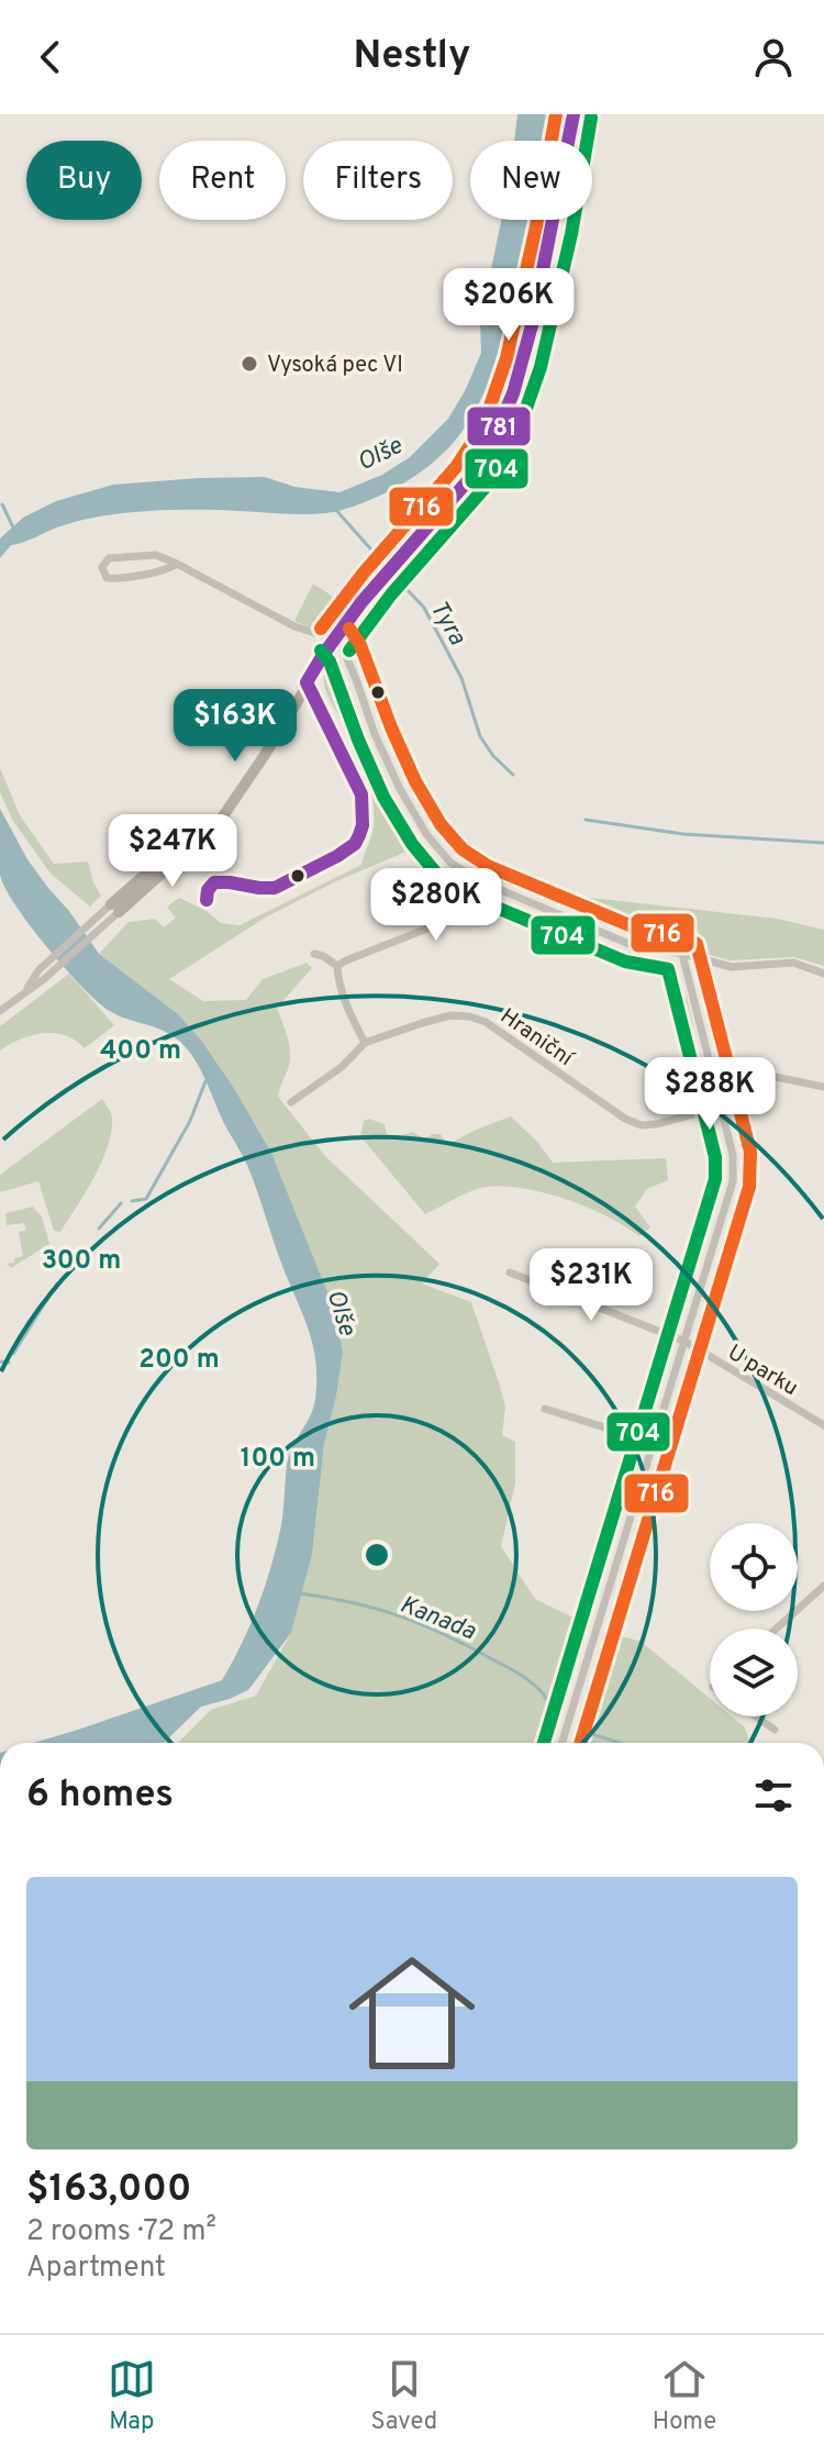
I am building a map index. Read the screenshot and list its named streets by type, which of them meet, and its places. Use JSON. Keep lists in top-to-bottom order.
{
  "streets": {
    "street": ["Hraniční", "U parku"]
  },
  "water": ["Olše", "Tyra", "Kanada"],
  "places": ["Vysoká pec VI"],
  "lines": ["transit line 781", "transit line 716", "transit line 704"],
  "page": {
    "header": "Nestly",
    "chip": [
      "Buy",
      "Rent",
      "Filters",
      "New"
    ],
    "price": [
      "$206K",
      "$163K",
      "$247K",
      "$280K",
      "$288K",
      "$231K"
    ],
    "heading": "6 homes",
    "list": [
      {
        "name": "$163,000",
        "note": "2 rooms · 72 m² · Apartment"
      }
    ],
    "tabs": ["Map", "Saved", "Home"]
  },
  "rings": [
    "400 m",
    "300 m",
    "200 m",
    "100 m"
  ]
}
